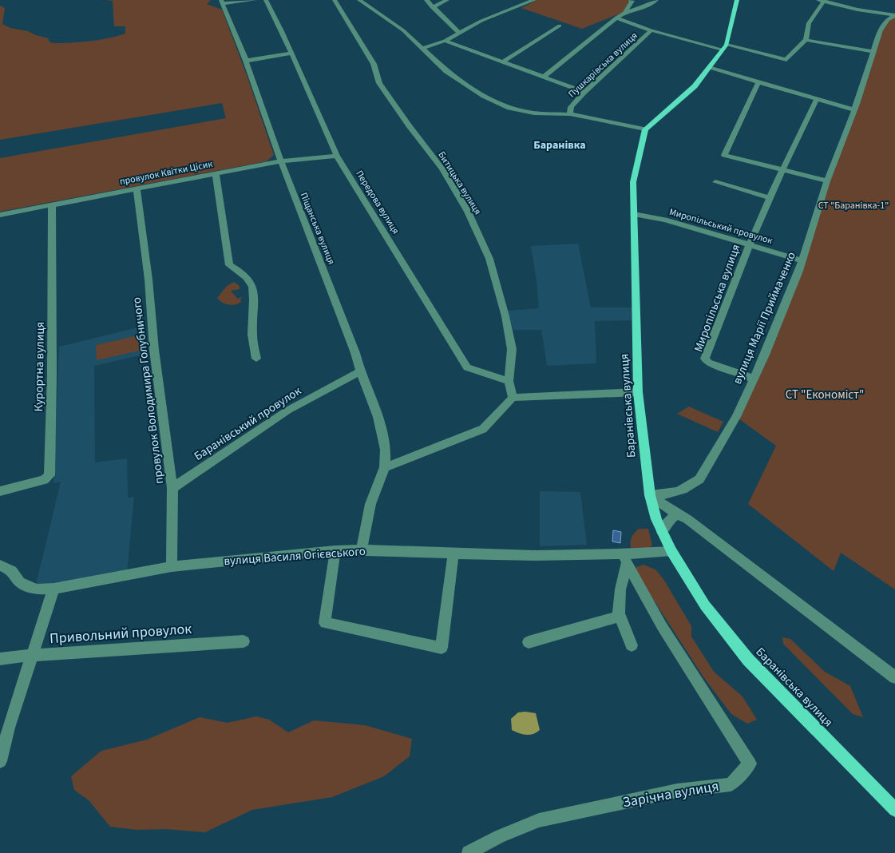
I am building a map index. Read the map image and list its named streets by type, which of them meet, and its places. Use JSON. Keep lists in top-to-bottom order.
{
  "streets": {
    "main road": ["Баранівська вулиця"],
    "street": [
      "Пушкарівська вулиця",
      "провулок Квітки Цісик",
      "Битицька вулиця",
      "Передова вулиця",
      "Миропільський провулок",
      "Піщанська вулиця",
      "Миропільська вулиця",
      "вулиця Марії Приймаченко",
      "Курортна вулиця",
      "провулок Володимира Голубничого",
      "Баранівський провулок",
      "вулиця Василя Огієвського",
      "Привольний провулок",
      "Зарічна вулиця"
    ]
  },
  "crossings": [
    ["провулок Квітки Цісик", "Передова вулиця"],
    ["провулок Квітки Цісик", "Піщанська вулиця"],
    ["провулок Квітки Цісик", "Курортна вулиця"],
    ["провулок Квітки Цісик", "провулок Володимира Голубничого"],
    ["Битицька вулиця", "Передова вулиця"],
    ["Миропільський провулок", "Миропільська вулиця"],
    ["Миропільський провулок", "вулиця Марії Приймаченко"],
    ["Миропільський провулок", "Баранівська вулиця"],
    ["Піщанська вулиця", "Баранівський провулок"],
    ["Миропільська вулиця", "вулиця Марії Приймаченко"],
    ["вулиця Марії Приймаченко", "Баранівська вулиця"],
    ["провулок Володимира Голубничого", "Баранівський провулок"],
    ["провулок Володимира Голубничого", "вулиця Василя Огієвського"],
    ["Баранівська вулиця", "вулиця Василя Огієвського"],
    ["вулиця Василя Огієвського", "Зарічна вулиця"]
  ],
  "districts": ["Баранівка"],
  "parks": ["СТ \"Баранівка-1\"", "СТ \"Економіст\""]
}
